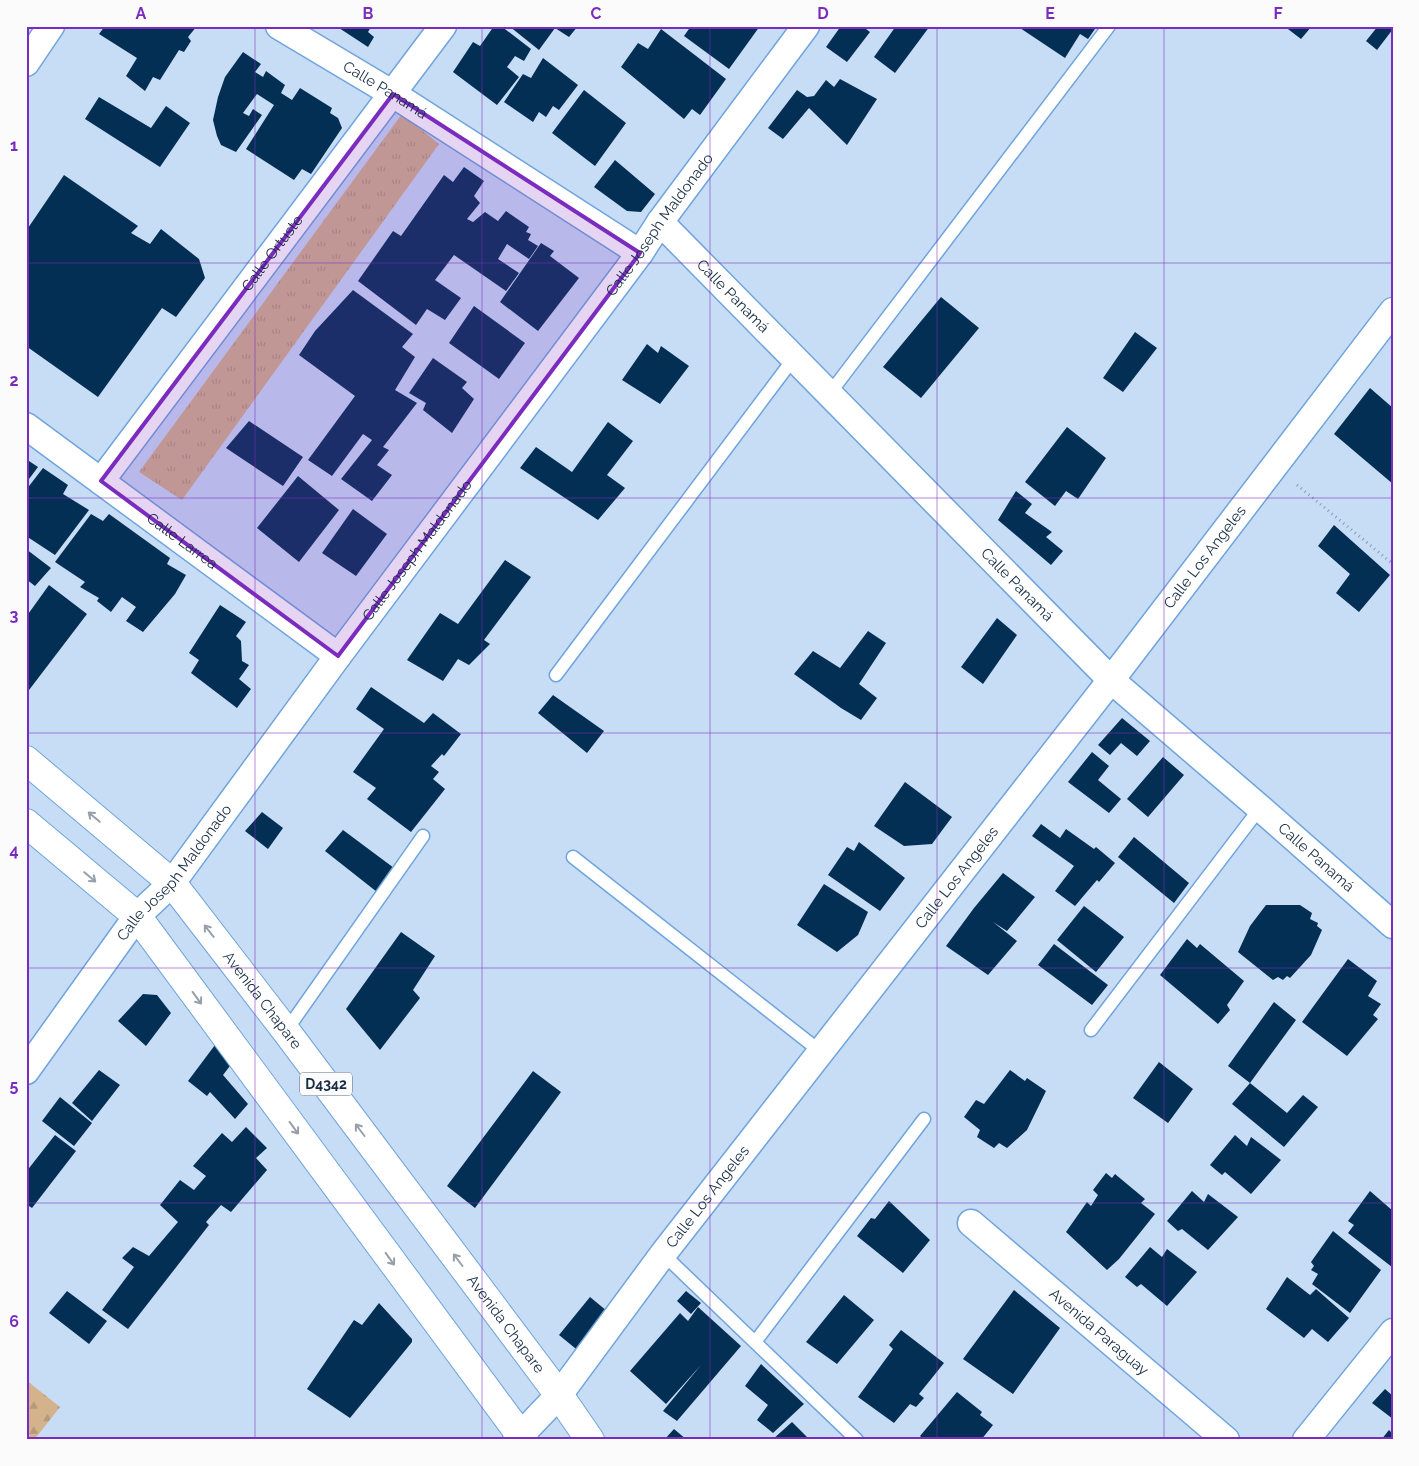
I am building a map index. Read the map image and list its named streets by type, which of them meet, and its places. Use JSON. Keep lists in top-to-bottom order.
{
  "streets": {
    "main road": ["Avenida Chapare", "D4342"],
    "street": [
      "Calle Panamá",
      "Calle Joseph Maldonado",
      "Calle Ortuste",
      "Calle Larrea",
      "Calle Los Angeles",
      "Avenida Paraguay"
    ]
  },
  "crossings": [
    ["Calle Panamá", "Calle Joseph Maldonado"],
    ["Calle Panamá", "Calle Ortuste"],
    ["Calle Panamá", "Calle Los Angeles"],
    ["Calle Joseph Maldonado", "Calle Larrea"],
    ["Calle Joseph Maldonado", "Avenida Chapare"],
    ["Calle Ortuste", "Calle Larrea"],
    ["Calle Los Angeles", "Avenida Chapare"]
  ],
  "grid": {
    "columns": [
      "A",
      "B",
      "C",
      "D",
      "E",
      "F"
    ],
    "rows": [
      "1",
      "2",
      "3",
      "4",
      "5",
      "6"
    ]
  }
}
